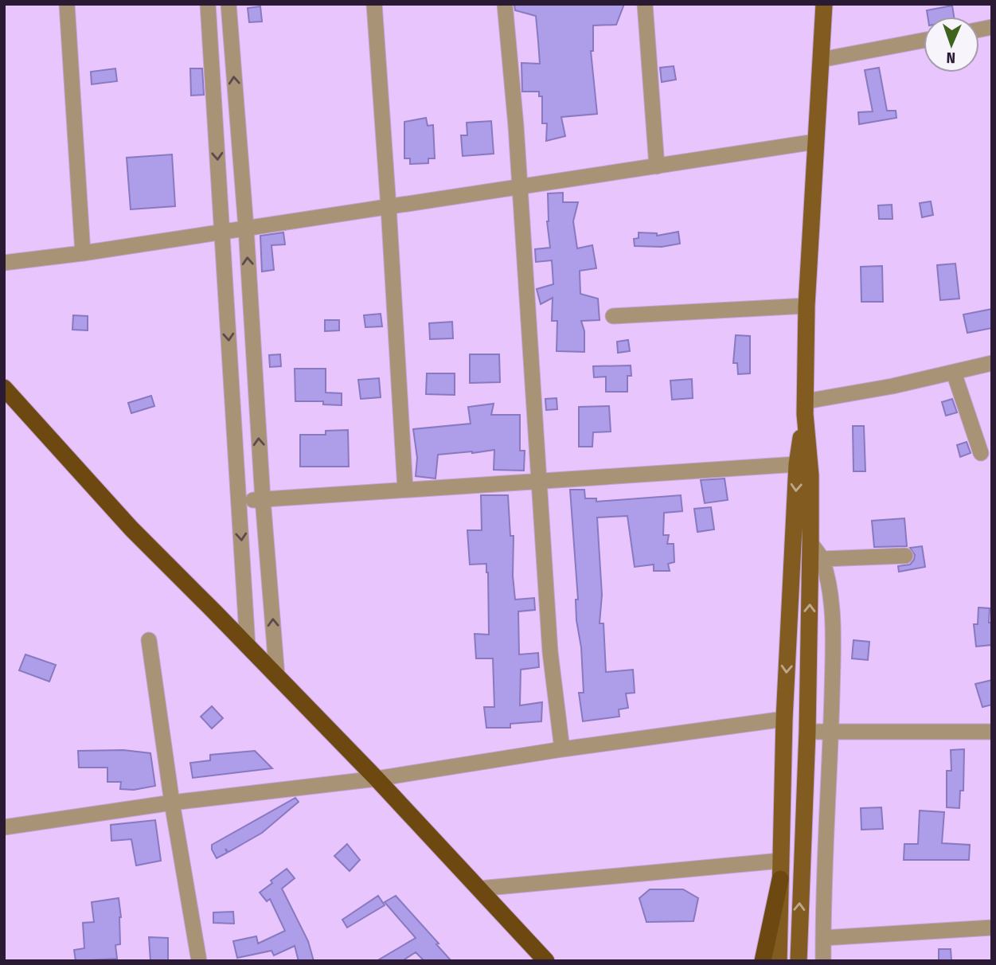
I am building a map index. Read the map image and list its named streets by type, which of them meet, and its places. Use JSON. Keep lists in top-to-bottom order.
{
  "north": "bottom"
}
